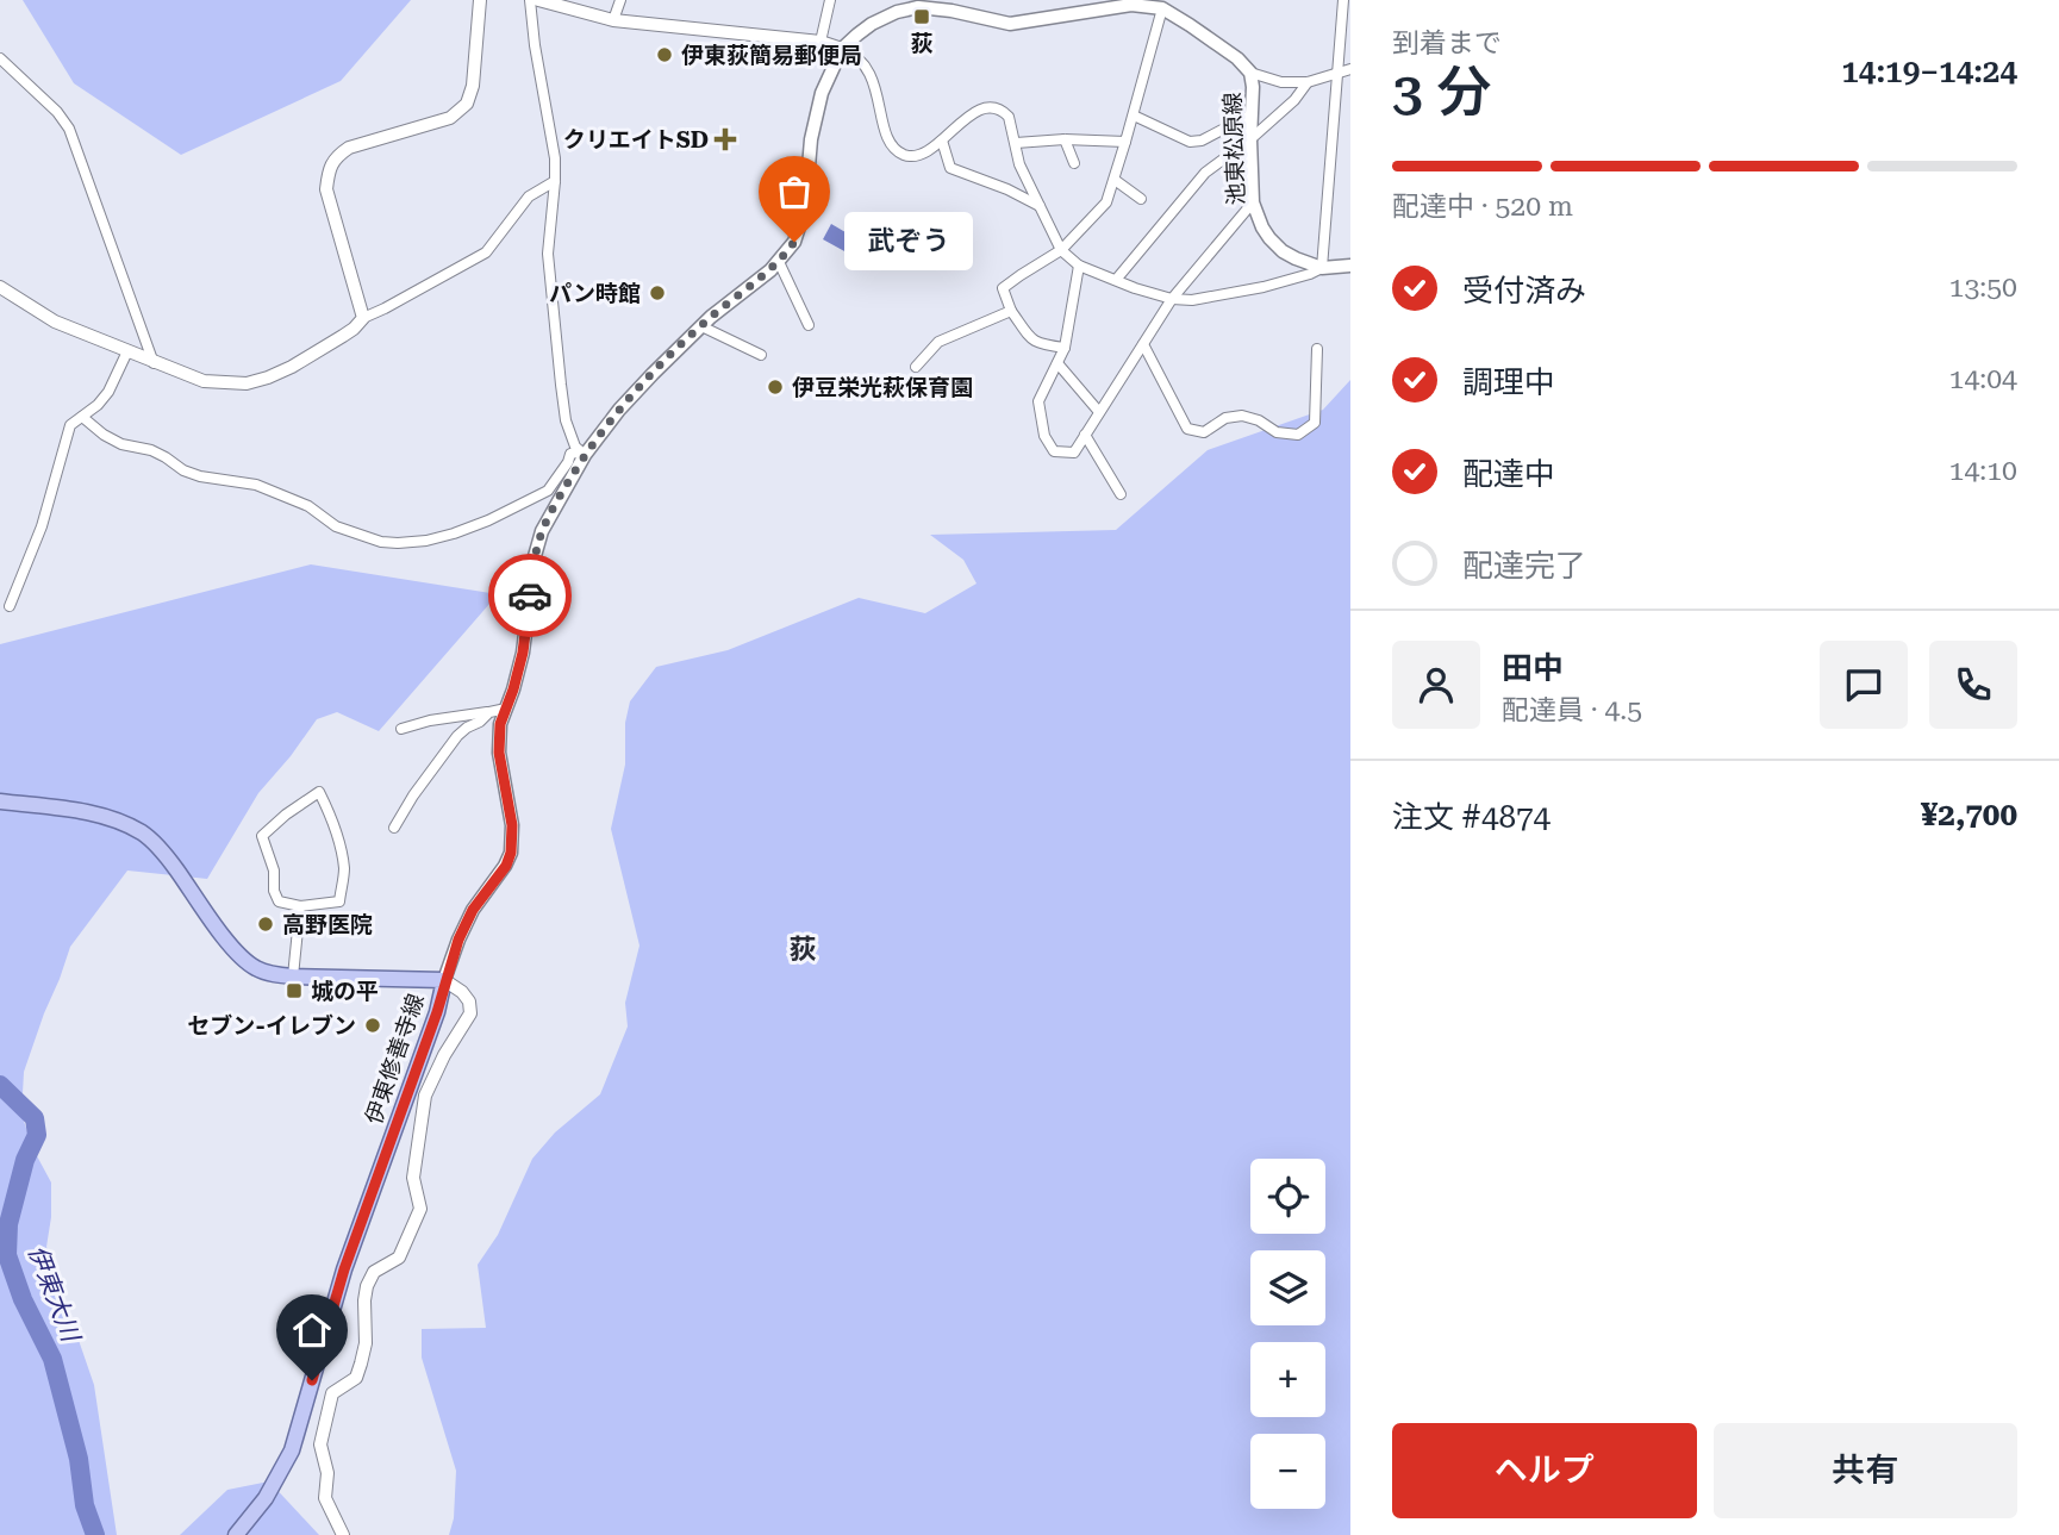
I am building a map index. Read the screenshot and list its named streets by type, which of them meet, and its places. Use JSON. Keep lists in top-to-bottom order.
{
  "streets": {
    "main road": ["池東松原線", "伊東修善寺線"]
  },
  "crossings": [
    ["池東松原線", "伊東修善寺線"]
  ],
  "districts": ["荻"],
  "water": ["伊東大川"],
  "places": {
    "transit": ["荻", "城の平"],
    "other": [
      "伊東荻簡易郵便局",
      "武ぞう",
      "パン時館",
      "伊豆栄光萩保育園",
      "高野医院",
      "セブン-イレブン"
    ],
    "health": ["クリエイトSD"]
  },
  "page": {
    "heading": ["3 分", "到着まで", "14:19–14:24"],
    "panel": [
      "田中",
      "配達員 · 4.5",
      "注文 #4874",
      "¥2,700"
    ],
    "bar": "配達中 · 520 m",
    "bubble": "武ぞう",
    "list": [
      ["受付済み", "13:50"],
      ["調理中", "14:04"],
      ["配達中", "14:10"],
      "配達完了"
    ],
    "map_buttons": ["+", "−"],
    "buttons": ["ヘルプ", "共有"]
  }
}
